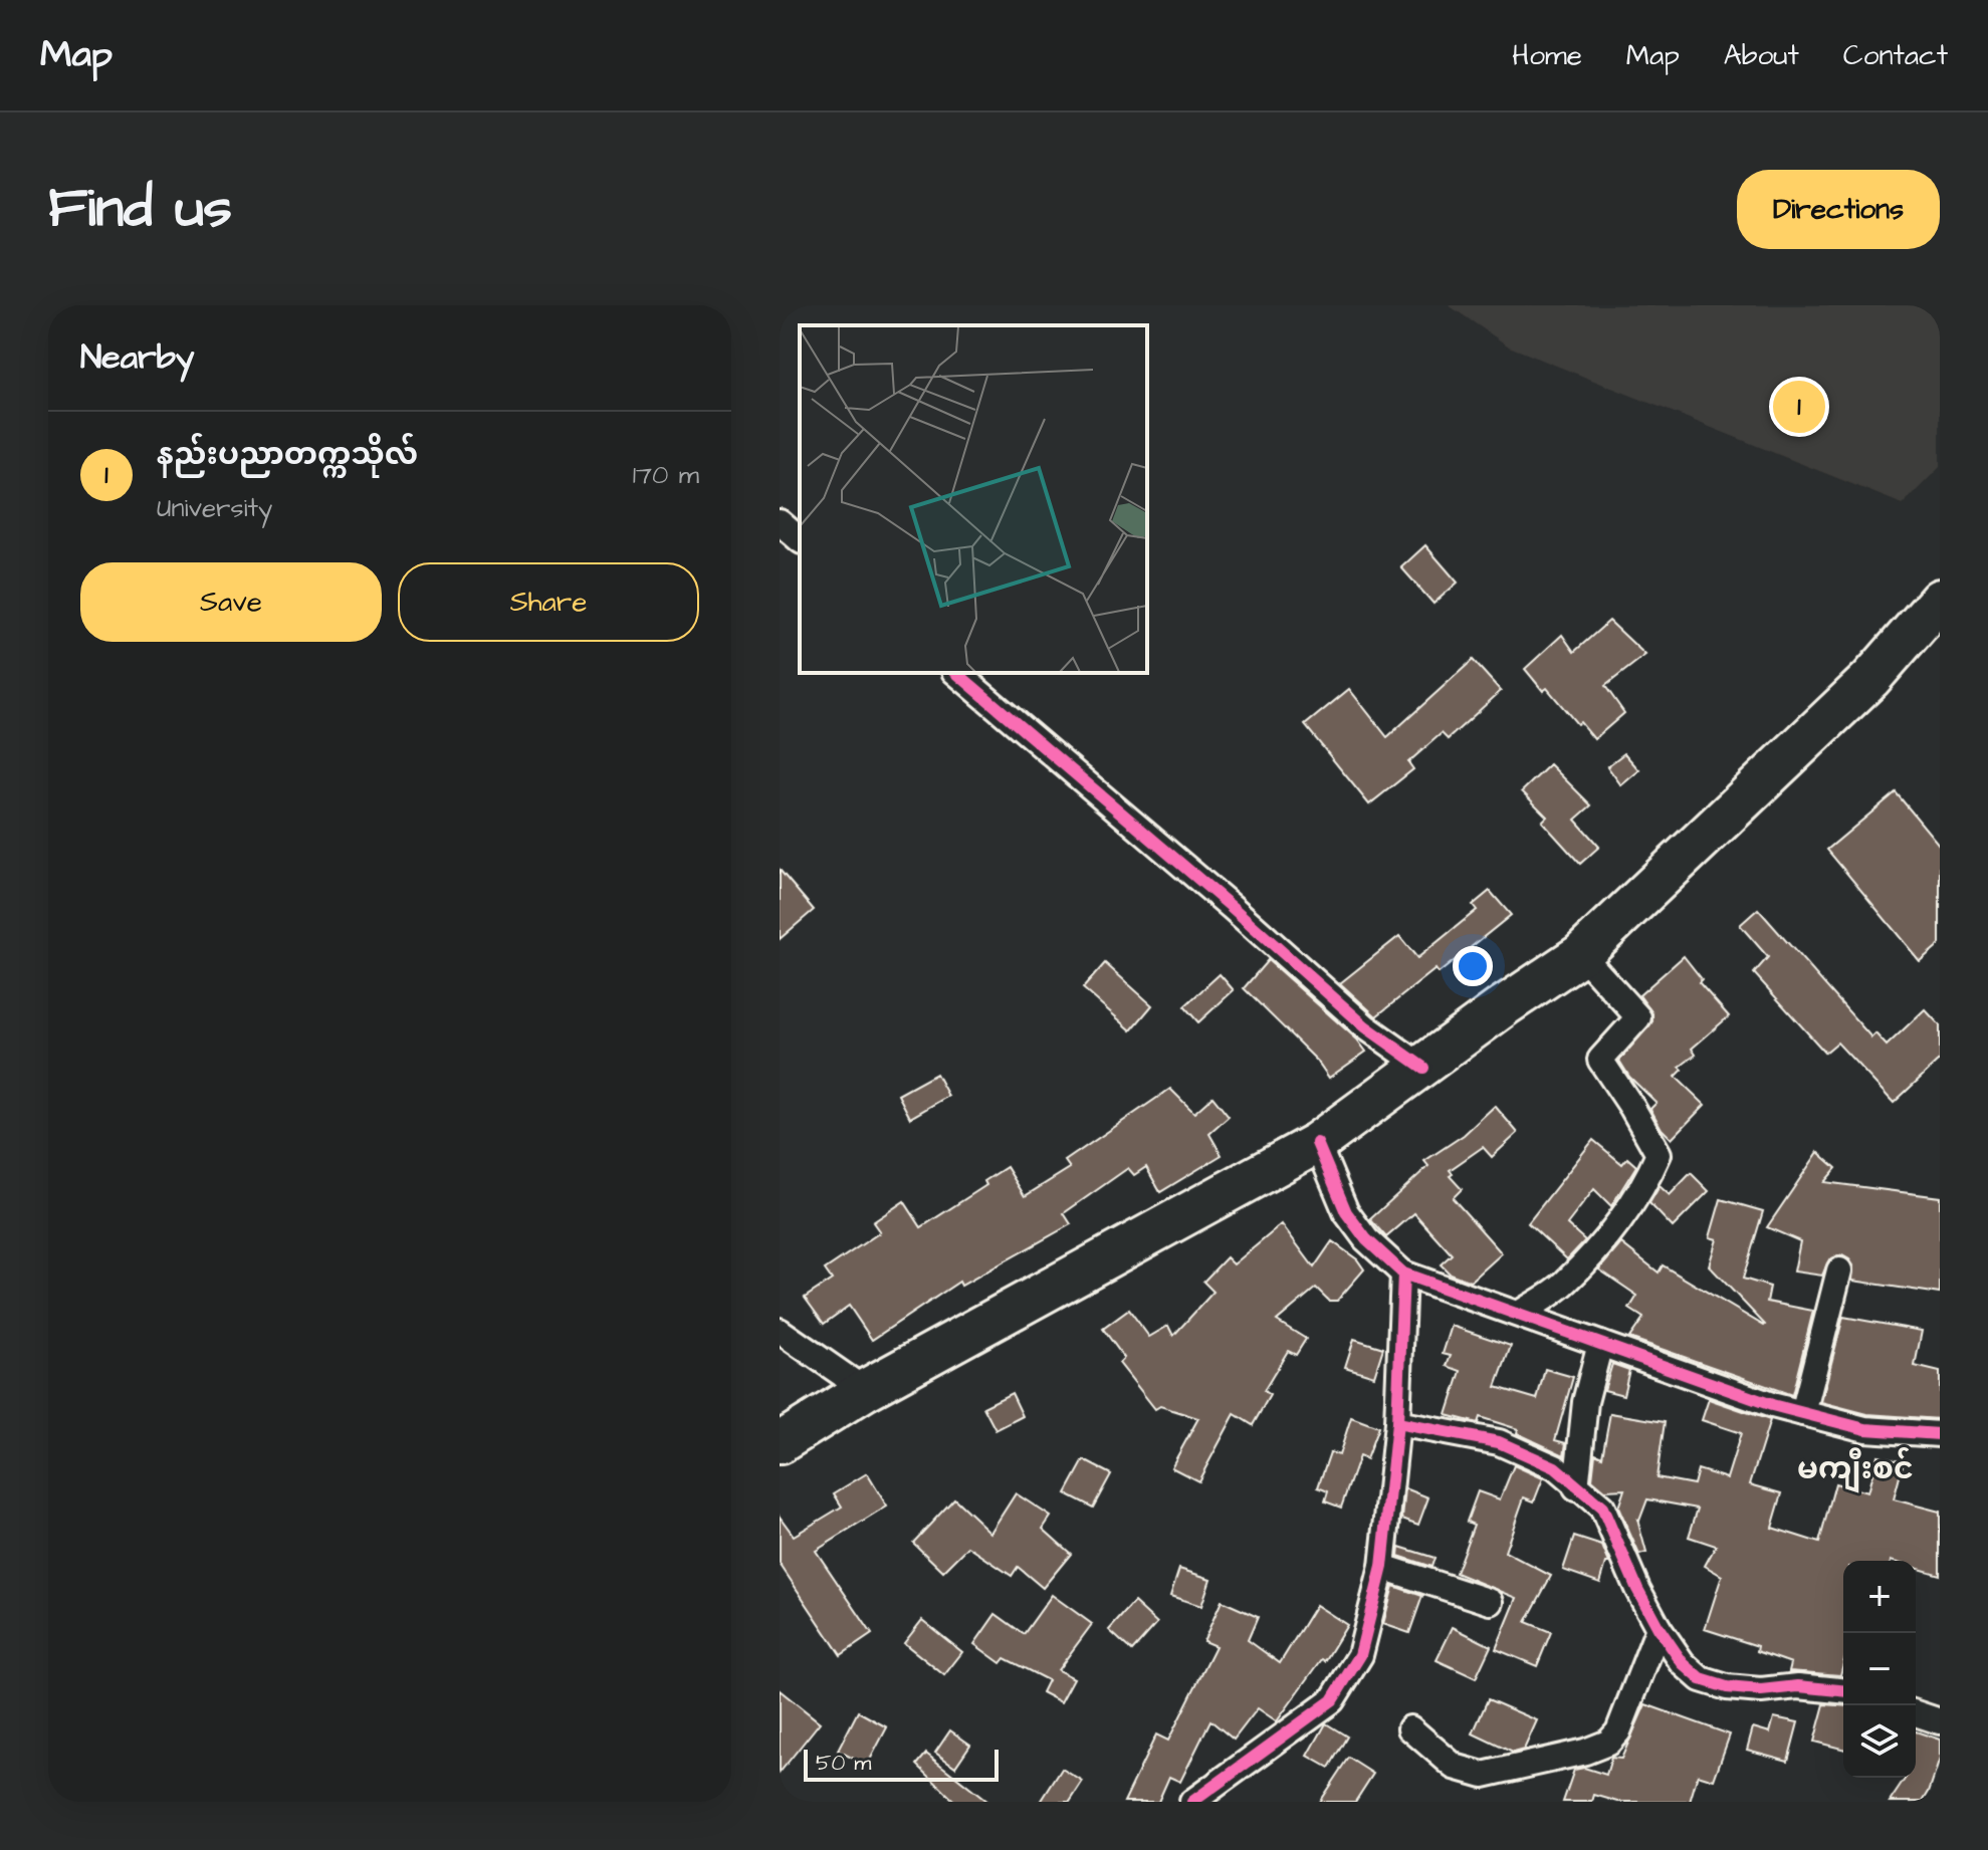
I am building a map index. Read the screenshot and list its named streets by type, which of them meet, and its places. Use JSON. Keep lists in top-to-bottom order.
{
  "districts": ["မကျီးစင်"],
  "scale_bar": "50 m",
  "page": {
    "header": "Map",
    "nav": [
      "Home",
      "Map",
      "About",
      "Contact"
    ],
    "title": "Find us",
    "buttons": [
      "Directions",
      ["Save", "Share"]
    ],
    "heading": "Nearby",
    "pins": "1",
    "list": [
      {
        "mark": "1",
        "name": "နည်းပညာတက္ကသိုလ်",
        "note": "University",
        "value": "170 m"
      }
    ],
    "map_buttons": ["+", "−"],
    "scale": "50 m"
  }
}
